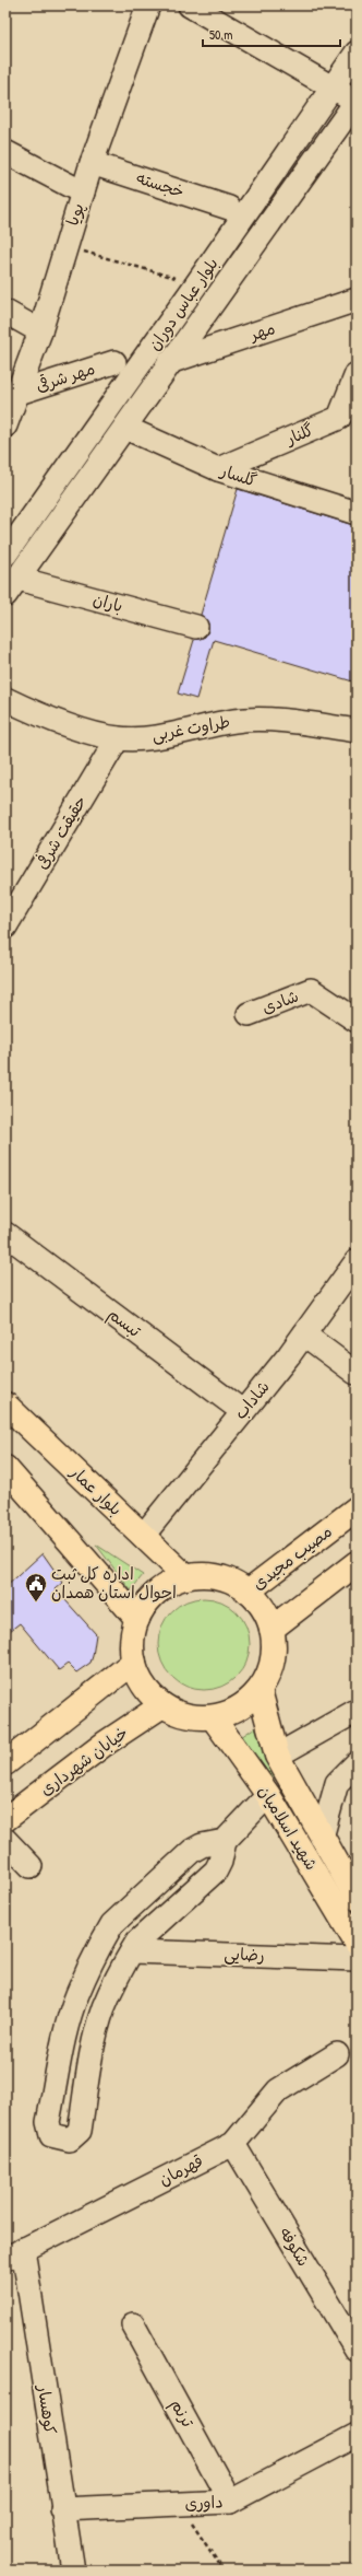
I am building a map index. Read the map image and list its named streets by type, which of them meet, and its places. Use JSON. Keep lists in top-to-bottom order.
{
  "streets": {
    "main road": [
      "بلوار عمار",
      "مصیب مجیدی",
      "خیابان شهرداری",
      "شهید اسلامیان"
    ],
    "street": [
      "خجسته",
      "پویا",
      "بلوار عباس دوران",
      "مهر",
      "مهر شرقی",
      "گلنار",
      "گلسار",
      "باران",
      "طراوت غربی",
      "حقیقت شرفی",
      "شادی",
      "تبسم",
      "شاداب",
      "رضایی",
      "قهرمان",
      "شکوفه",
      "کوهسار",
      "ترنم",
      "داوری"
    ]
  },
  "crossings": [
    ["خجسته", "پویا"],
    ["پویا", "مهر شرقی"],
    ["بلوار عباس دوران", "مهر"],
    ["بلوار عباس دوران", "گلسار"],
    ["بلوار عباس دوران", "باران"],
    ["گلنار", "گلسار"],
    ["طراوت غربی", "حقیقت شرفی"],
    ["تبسم", "شاداب"],
    ["شاداب", "بلوار عمار"],
    ["بلوار عمار", "مصیب مجیدی"],
    ["بلوار عمار", "خیابان شهرداری"],
    ["بلوار عمار", "شهید اسلامیان"],
    ["مصیب مجیدی", "خیابان شهرداری"],
    ["مصیب مجیدی", "شهید اسلامیان"],
    ["خیابان شهرداری", "شهید اسلامیان"],
    ["قهرمان", "شکوفه"],
    ["قهرمان", "کوهسار"],
    ["کوهسار", "داوری"],
    ["ترنم", "داوری"]
  ],
  "places": {
    "public building": ["اداره کل ثبت احوال استان همدان"]
  },
  "scale_bar": "50 m"
}
